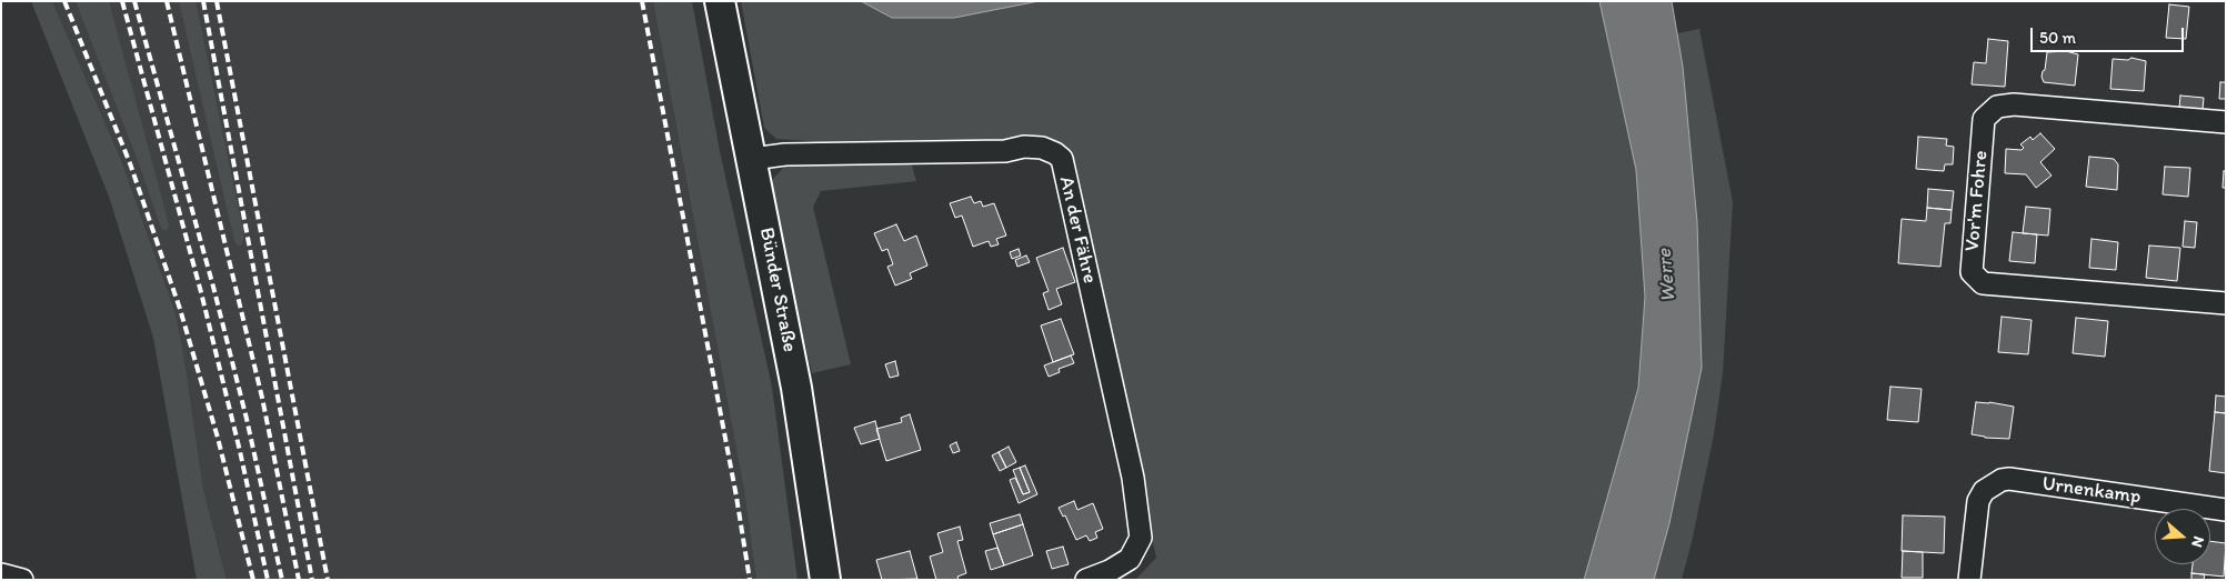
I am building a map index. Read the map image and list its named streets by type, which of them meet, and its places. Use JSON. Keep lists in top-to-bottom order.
{
  "streets": {
    "main road": ["Bünder Straße"],
    "street": ["Vor'm Fohre", "An der Fähre", "Urnenkamp"]
  },
  "crossings": [
    ["An der Fähre", "Bünder Straße"]
  ],
  "water": ["Werre"],
  "scale_bar": "50 m",
  "north": "right"
}
